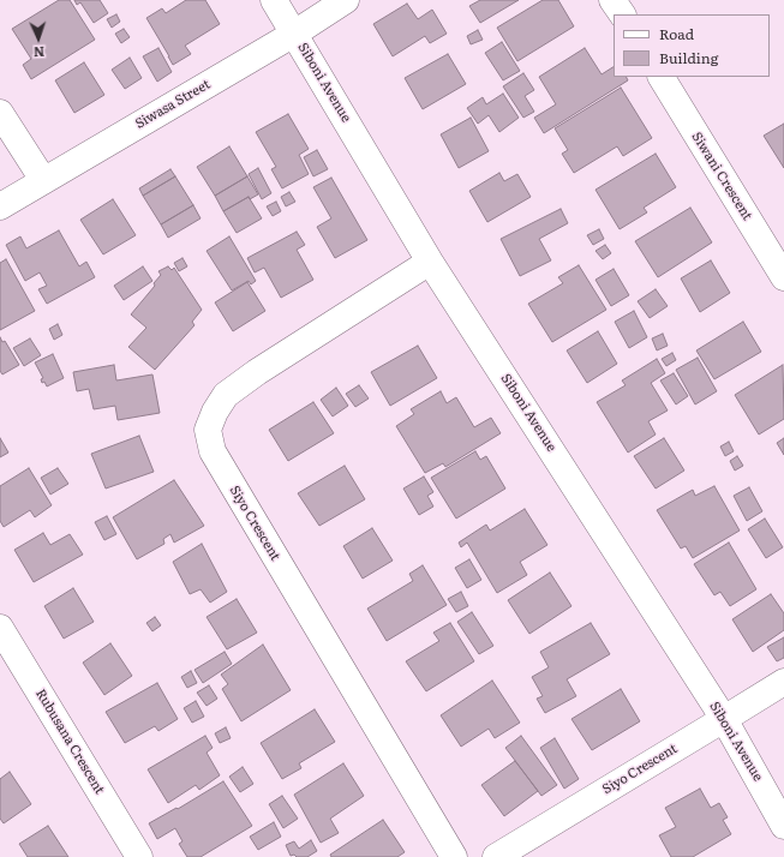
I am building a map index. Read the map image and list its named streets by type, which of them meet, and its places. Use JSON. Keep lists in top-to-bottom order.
{
  "streets": {
    "street": [
      "Siboni Avenue",
      "Siwasa Street",
      "Siwani Crescent",
      "Siyo Crescent",
      "Rubusana Crescent"
    ]
  },
  "crossings": [
    ["Siboni Avenue", "Siwasa Street"],
    ["Siboni Avenue", "Siyo Crescent"]
  ],
  "legend": ["Road", "Building"],
  "north": "bottom"
}
